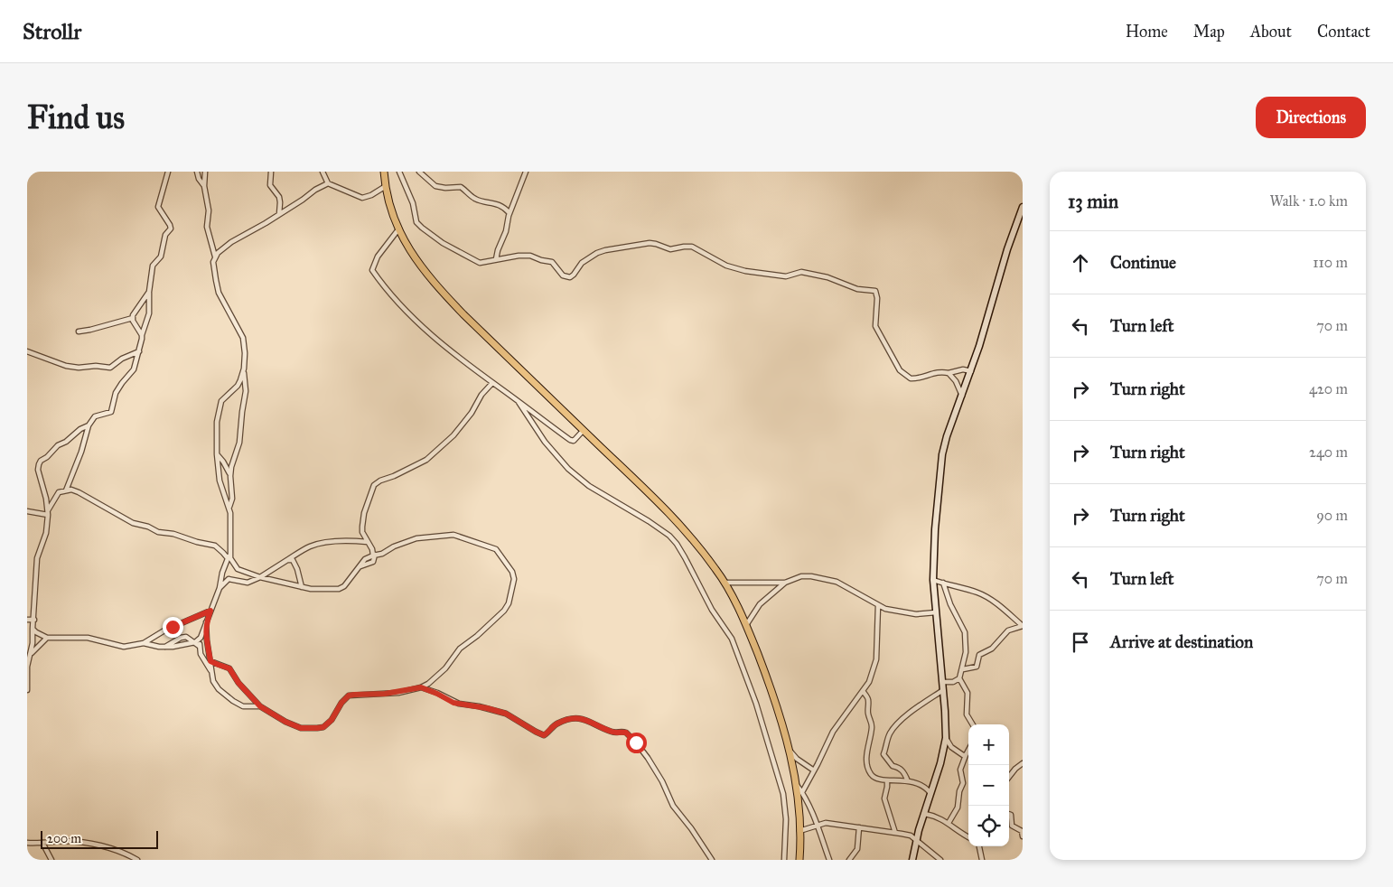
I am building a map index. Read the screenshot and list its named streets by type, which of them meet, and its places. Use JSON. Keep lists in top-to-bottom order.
{
  "scale_bar": "200 m",
  "page": {
    "header": "Strollr",
    "nav": [
      "Home",
      "Map",
      "About",
      "Contact"
    ],
    "buttons": "Directions",
    "title": "Find us",
    "heading": ["13 min", "Walk · 1.0 km"],
    "list": [
      ["Continue", "110 m"],
      ["Turn left", "70 m"],
      ["Turn right", "420 m"],
      ["Turn right", "240 m"],
      ["Turn right", "90 m"],
      ["Turn left", "70 m"],
      "Arrive at destination"
    ],
    "map_buttons": ["+", "−"],
    "scale": "200 m"
  }
}
